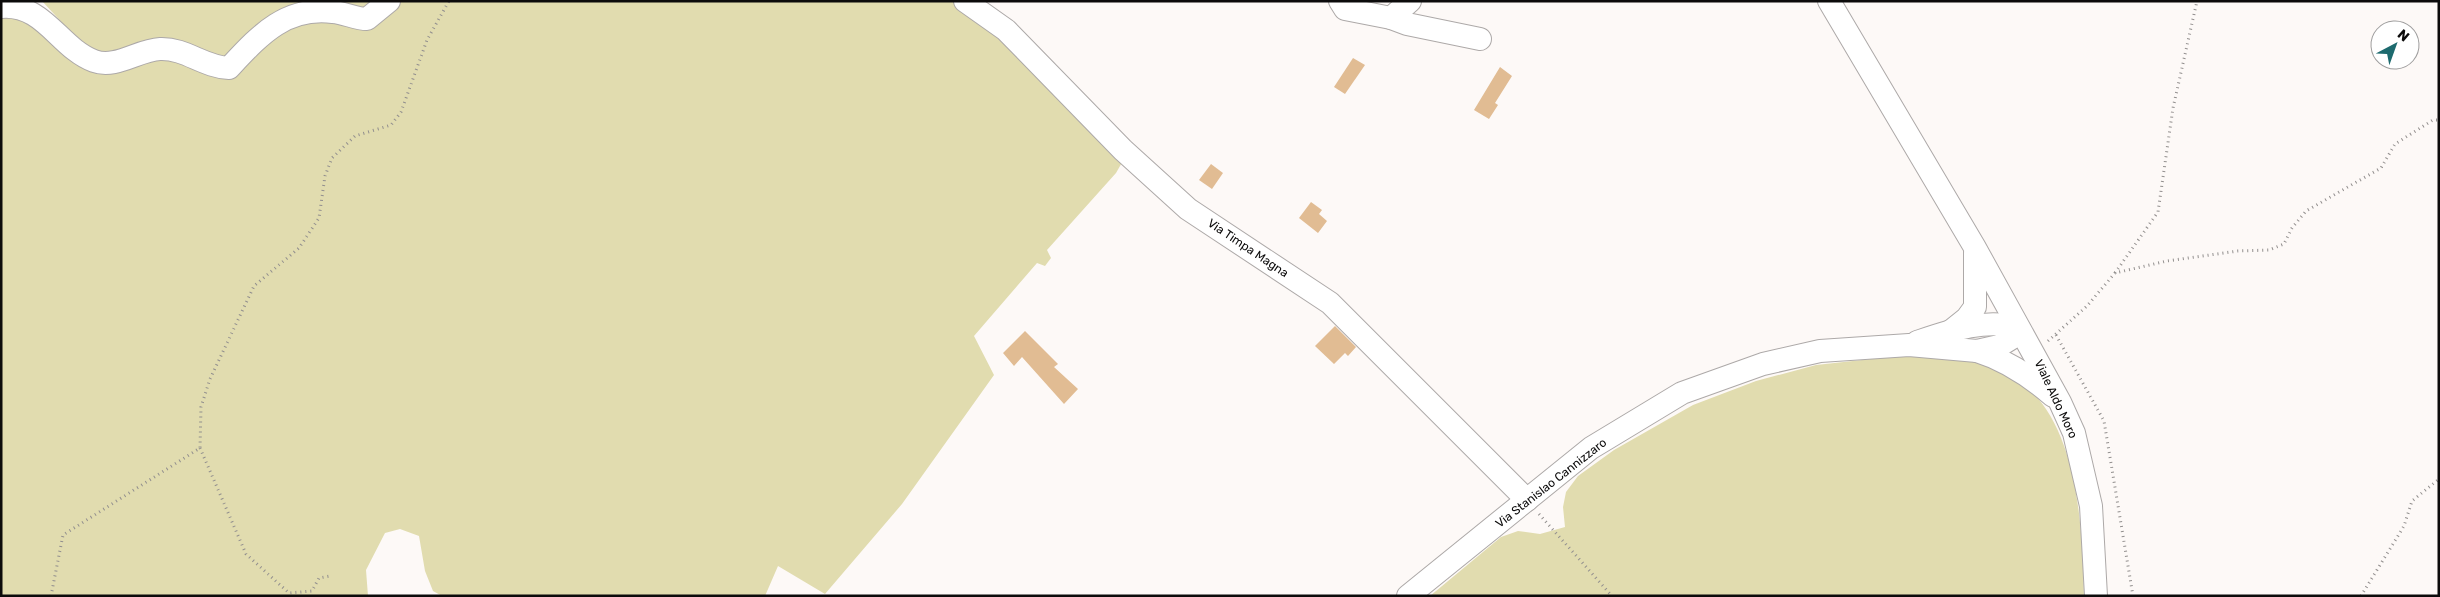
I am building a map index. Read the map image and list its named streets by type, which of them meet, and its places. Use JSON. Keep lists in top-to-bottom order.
{
  "streets": {
    "street": ["Via Timpa Magna", "Viale Aldo Moro", "Via Stanislao Cannizzaro"]
  },
  "crossings": [
    ["Via Timpa Magna", "Via Stanislao Cannizzaro"]
  ],
  "north": "top right"
}
